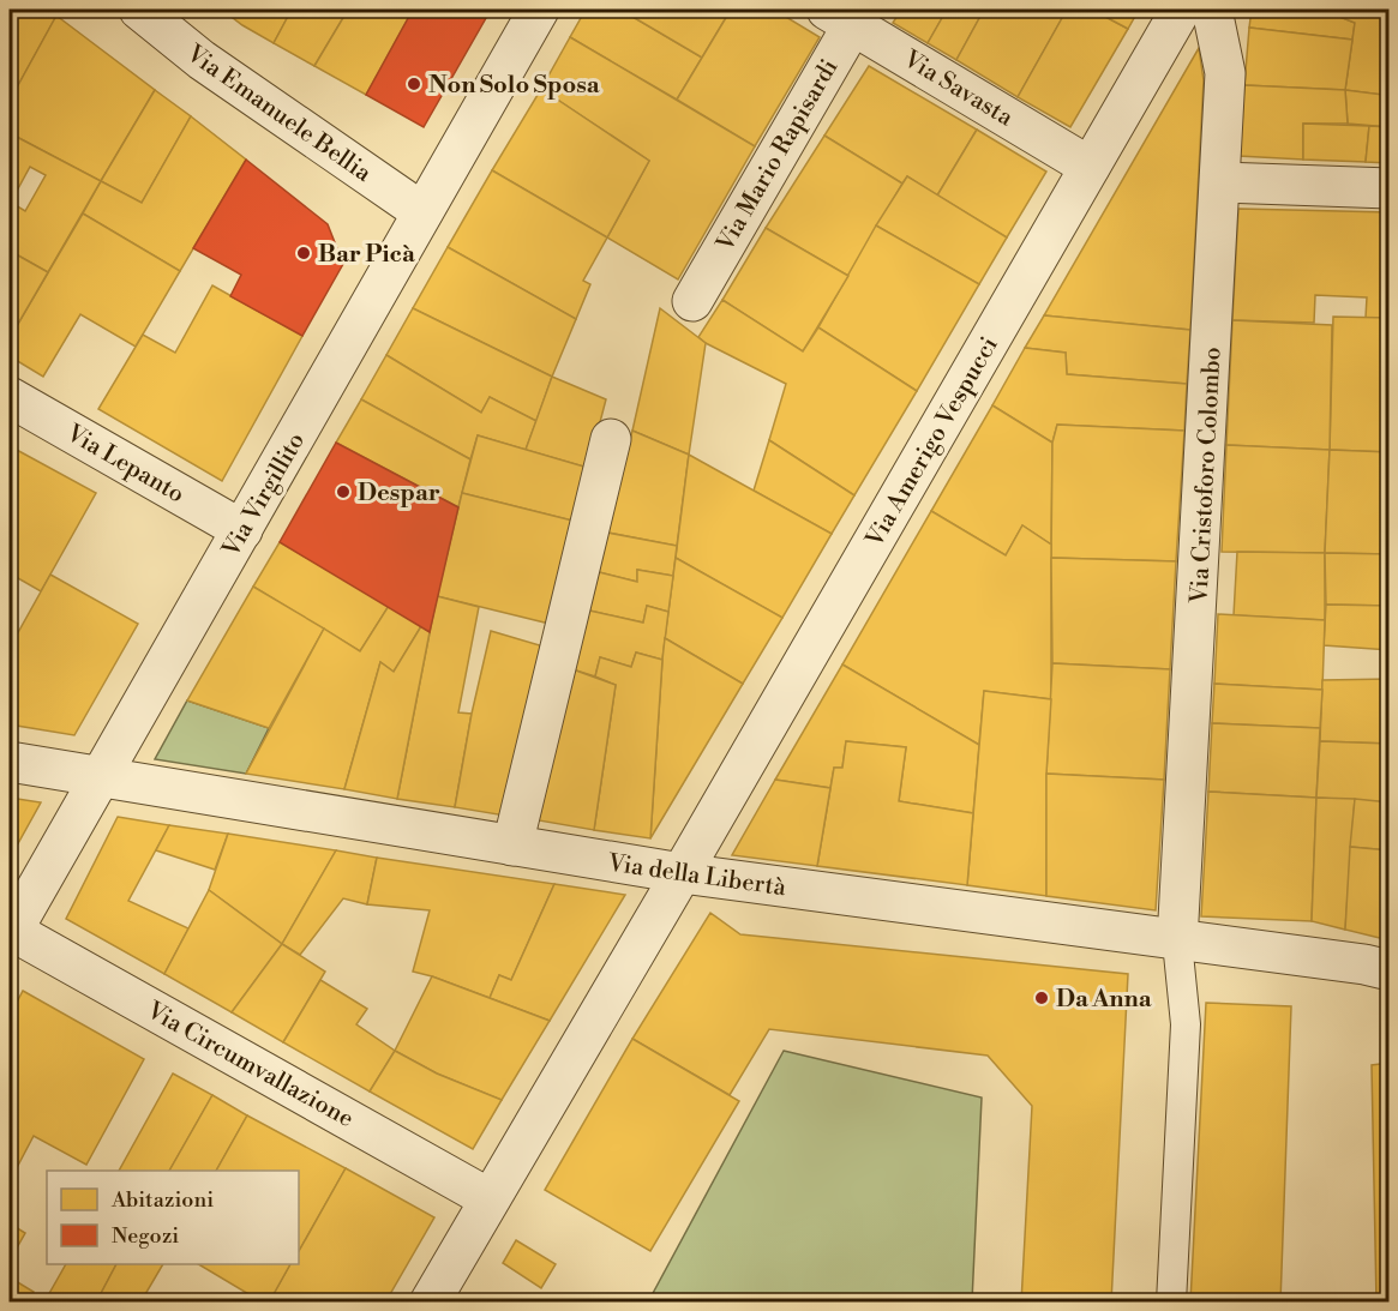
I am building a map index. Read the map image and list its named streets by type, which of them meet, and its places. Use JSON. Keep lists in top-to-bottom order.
{
  "streets": {
    "street": [
      "Via Savasta",
      "Via Emanuele Bellia",
      "Via Mario Rapisardi",
      "Via Amerigo Vespucci",
      "Via Lepanto",
      "Via Cristoforo Colombo",
      "Via Virgillito",
      "Via della Libertà",
      "Via Circumvallazione"
    ]
  },
  "crossings": [
    ["Via Savasta", "Via Mario Rapisardi"],
    ["Via Savasta", "Via Amerigo Vespucci"],
    ["Via Emanuele Bellia", "Via Virgillito"],
    ["Via Amerigo Vespucci", "Via della Libertà"],
    ["Via Lepanto", "Via Virgillito"],
    ["Via Cristoforo Colombo", "Via della Libertà"],
    ["Via Virgillito", "Via della Libertà"],
    ["Via Virgillito", "Via Circumvallazione"],
    ["Via della Libertà", "Via Circumvallazione"]
  ],
  "places": [
    "Non Solo Sposa",
    "Bar Picà",
    "Despar",
    "Da Anna"
  ],
  "legend": ["Abitazioni", "Negozi"]
}
